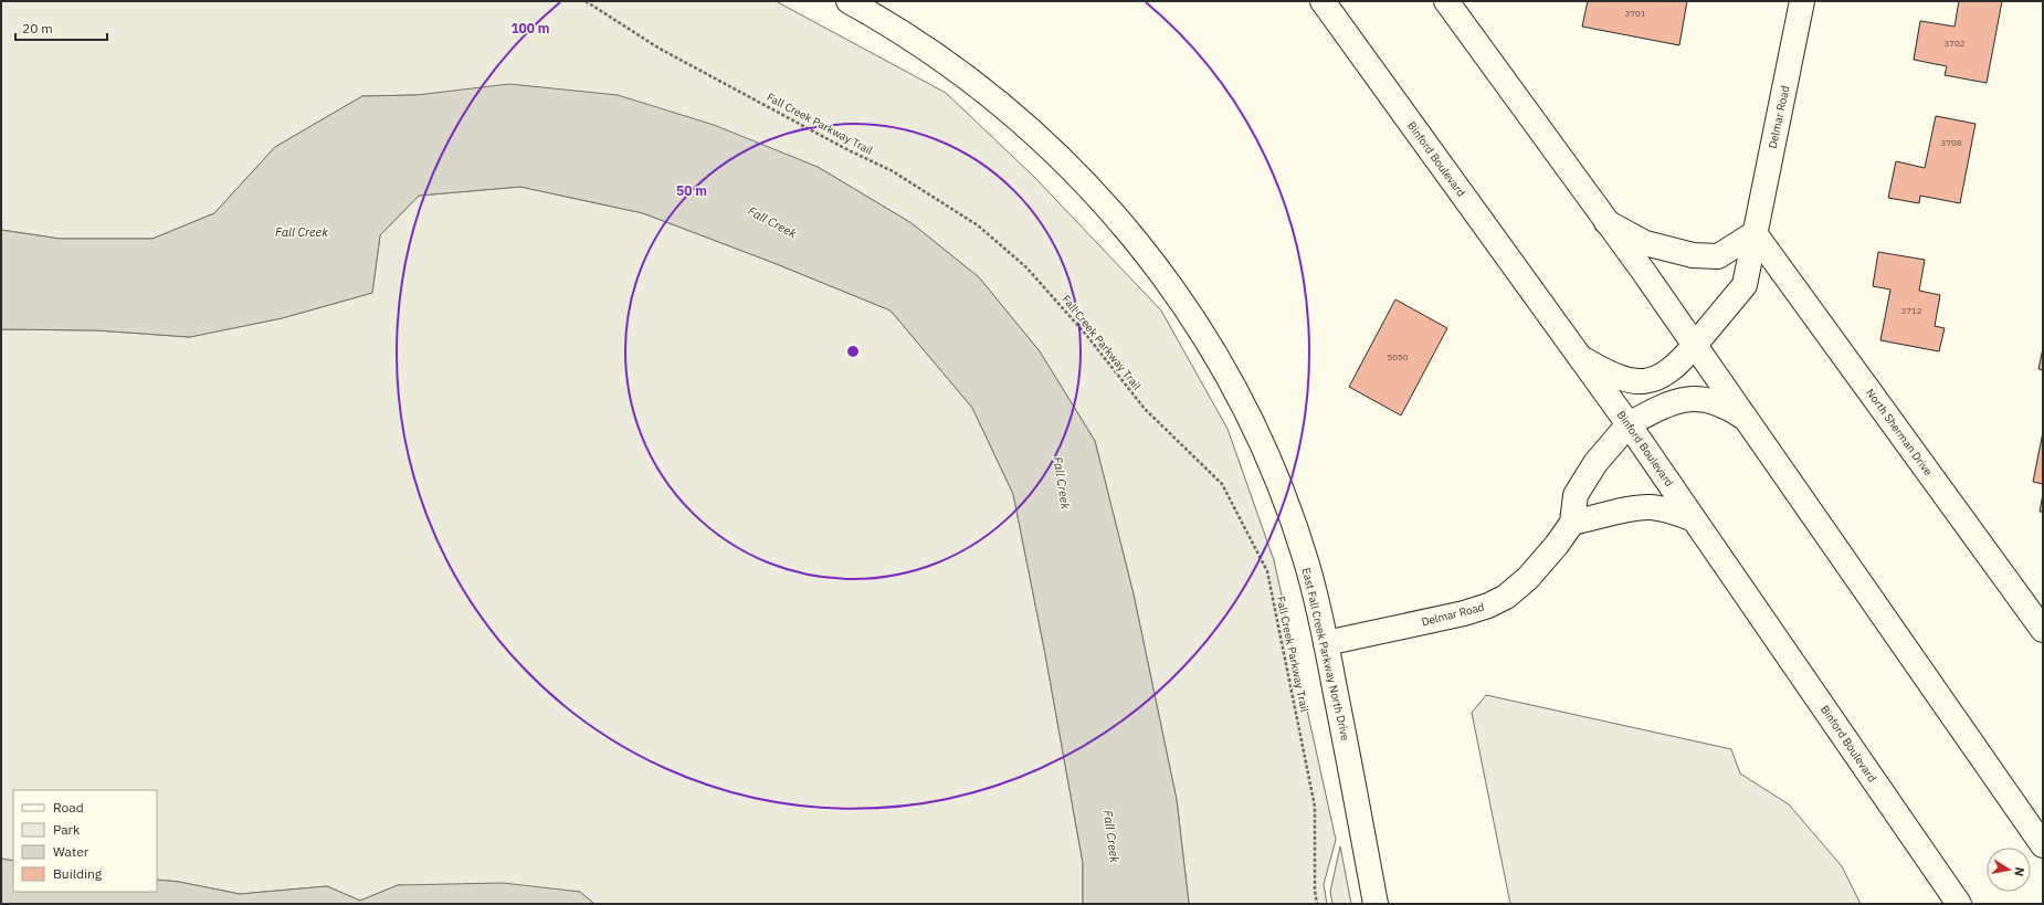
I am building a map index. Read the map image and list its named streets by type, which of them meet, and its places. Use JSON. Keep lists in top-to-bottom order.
{
  "streets": {
    "main road": [
      "Delmar Road",
      "Binford Boulevard",
      "North Sherman Drive",
      "East Fall Creek Parkway North Drive"
    ],
    "path": ["Fall Creek Parkway Trail"]
  },
  "crossings": [
    ["Delmar Road", "Binford Boulevard"],
    ["Delmar Road", "North Sherman Drive"],
    ["Delmar Road", "East Fall Creek Parkway North Drive"]
  ],
  "water": ["Fall Creek"],
  "house_numbers": [
    "3701",
    "3702",
    "3708",
    "3712",
    "5050"
  ],
  "legend": [
    "Road",
    "Park",
    "Water",
    "Building"
  ],
  "scale_bar": "20 m",
  "north": "right",
  "rings": ["100 m", "50 m"]
}
